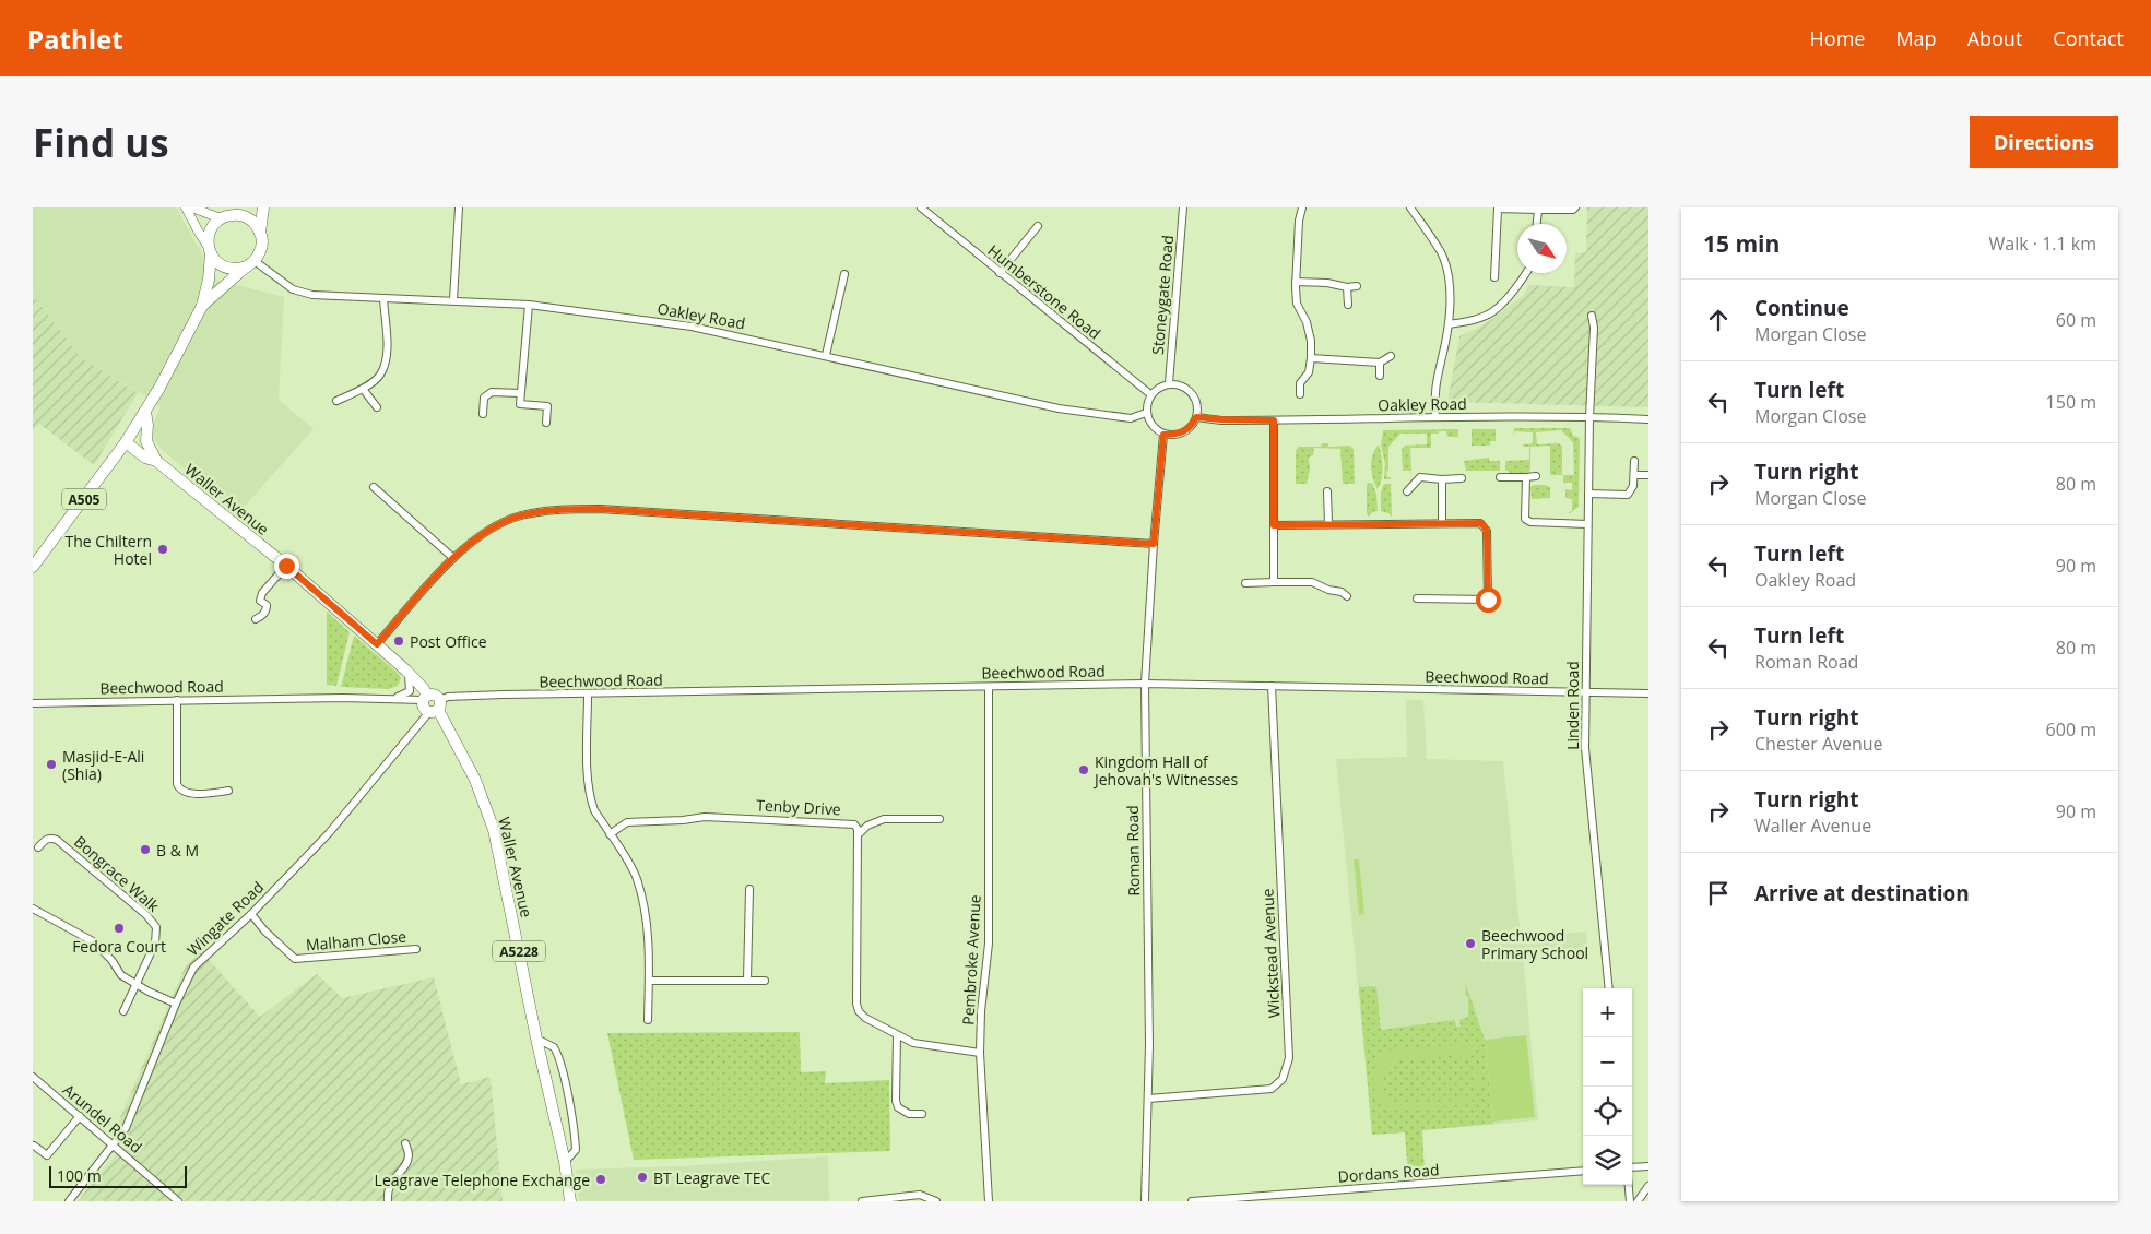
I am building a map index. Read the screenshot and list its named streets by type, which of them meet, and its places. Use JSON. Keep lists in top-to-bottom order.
{
  "streets": {
    "main road": ["A505", "Waller Avenue", "A5228"],
    "street": [
      "Humberstone Road",
      "Stoneygate Road",
      "Oakley Road",
      "Beechwood Road",
      "Linden Road",
      "Tenby Drive",
      "Roman Road",
      "Bongrace Walk",
      "Wingate Road",
      "Malham Close",
      "Wickstead Avenue",
      "Pembroke Avenue",
      "Arundel Road",
      "Dordans Road"
    ]
  },
  "crossings": [
    ["Humberstone Road", "Stoneygate Road"],
    ["Humberstone Road", "Oakley Road"],
    ["Humberstone Road", "Roman Road"],
    ["Stoneygate Road", "Oakley Road"],
    ["Stoneygate Road", "Roman Road"],
    ["Oakley Road", "A505"],
    ["Oakley Road", "Linden Road"],
    ["Oakley Road", "Roman Road"],
    ["A505", "Waller Avenue"],
    ["Waller Avenue", "Beechwood Road"],
    ["Waller Avenue", "Wingate Road"],
    ["Waller Avenue", "A5228"],
    ["Beechwood Road", "Linden Road"],
    ["Beechwood Road", "Roman Road"],
    ["Beechwood Road", "Wingate Road"],
    ["Beechwood Road", "A5228"],
    ["Beechwood Road", "Wickstead Avenue"],
    ["Beechwood Road", "Pembroke Avenue"],
    ["Roman Road", "Wickstead Avenue"],
    ["Wingate Road", "Malham Close"],
    ["Wingate Road", "A5228"],
    ["Wingate Road", "Arundel Road"]
  ],
  "places": [
    "The Chiltern Hotel",
    "Post Office",
    "Masjid-E-Ali (Shia)",
    "Kingdom Hall of Jehovah's Witnesses",
    "B & M",
    "Fedora Court",
    "Beechwood Primary School",
    "BT Leagrave TEC",
    "Leagrave Telephone Exchange"
  ],
  "scale_bar": "100 m",
  "north": "bottom right",
  "page": {
    "header": "Pathlet",
    "nav": [
      "Home",
      "Map",
      "About",
      "Contact"
    ],
    "buttons": "Directions",
    "title": "Find us",
    "heading": ["15 min", "Walk · 1.1 km"],
    "list": [
      ["Continue", "Morgan Close", "60 m"],
      ["Turn left", "Morgan Close", "150 m"],
      ["Turn right", "Morgan Close", "80 m"],
      ["Turn left", "Oakley Road", "90 m"],
      ["Turn left", "Roman Road", "80 m"],
      ["Turn right", "Chester Avenue", "600 m"],
      ["Turn right", "Waller Avenue", "90 m"],
      "Arrive at destination"
    ],
    "map_buttons": ["+", "−"],
    "scale": "100 m"
  }
}
